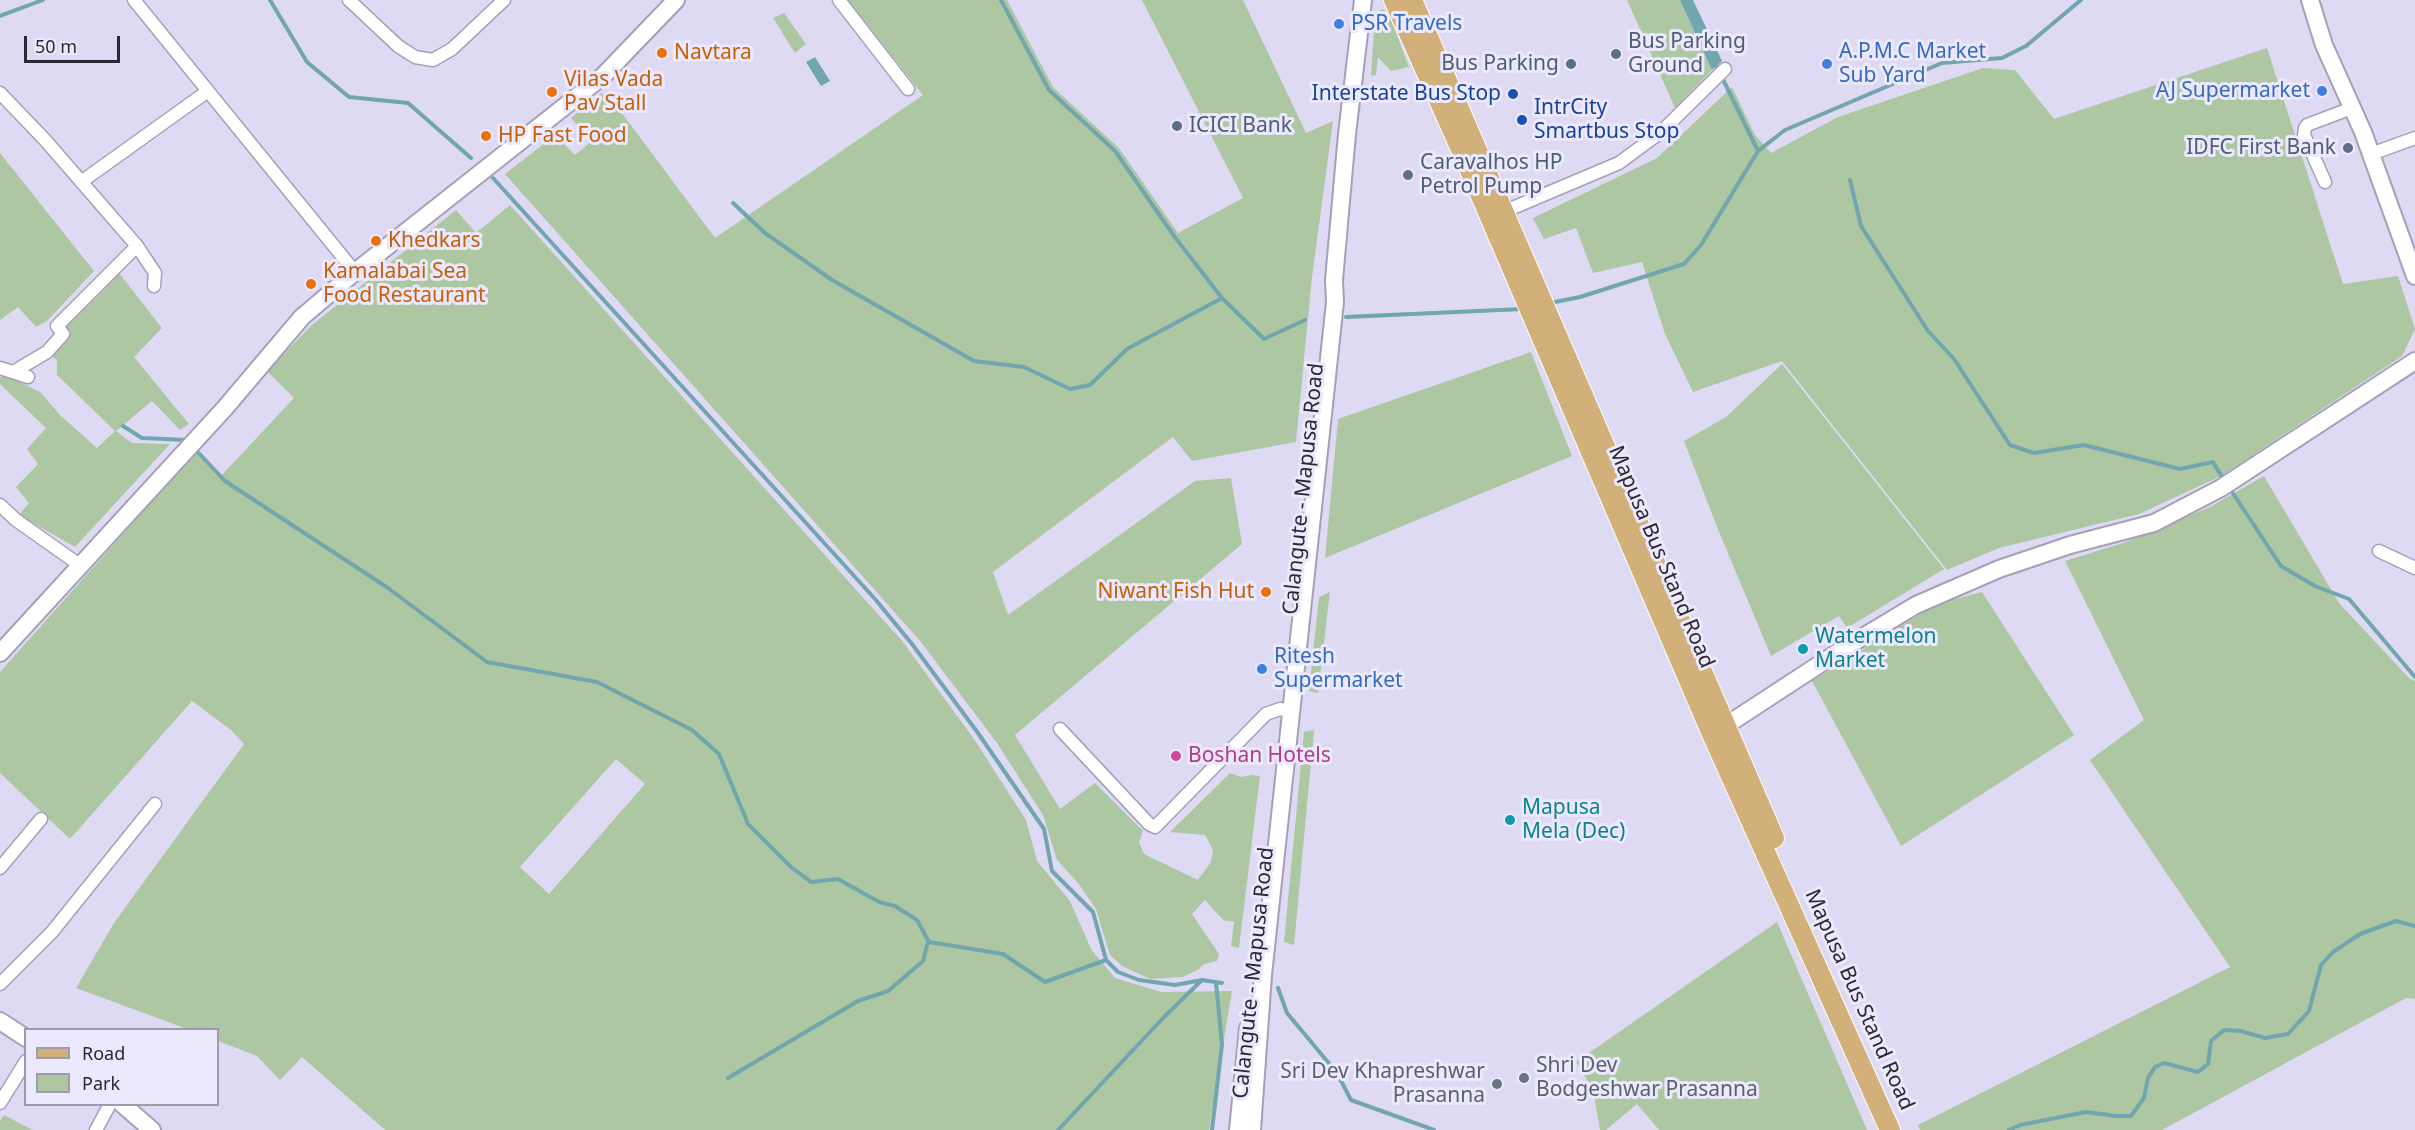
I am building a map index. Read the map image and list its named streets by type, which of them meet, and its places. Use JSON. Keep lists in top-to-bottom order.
{
  "streets": {
    "main road": ["Mapusa Bus Stand Road"],
    "street": ["Calangute - Mapusa Road"]
  },
  "places": [
    "PSR Travels",
    "Navtara",
    "Bus Parking Ground",
    "Bus Parking",
    "A.P.M.C Market Sub Yard",
    "AJ Supermarket",
    "Vilas Vada Pav Stall",
    "Interstate Bus Stop",
    "IntrCity Smartbus Stop",
    "ICICI Bank",
    "HP Fast Food",
    "IDFC First Bank",
    "Caravalhos HP Petrol Pump",
    "Khedkars",
    "Kamalabai Sea Food Restaurant",
    "Niwant Fish Hut",
    "Watermelon Market",
    "Ritesh Supermarket",
    "Boshan Hotels",
    "Mapusa Mela (Dec)",
    "Shri Dev Bodgeshwar Prasanna",
    "Sri Dev Khapreshwar Prasanna"
  ],
  "legend": ["Road", "Park"],
  "scale_bar": "50 m"
}
